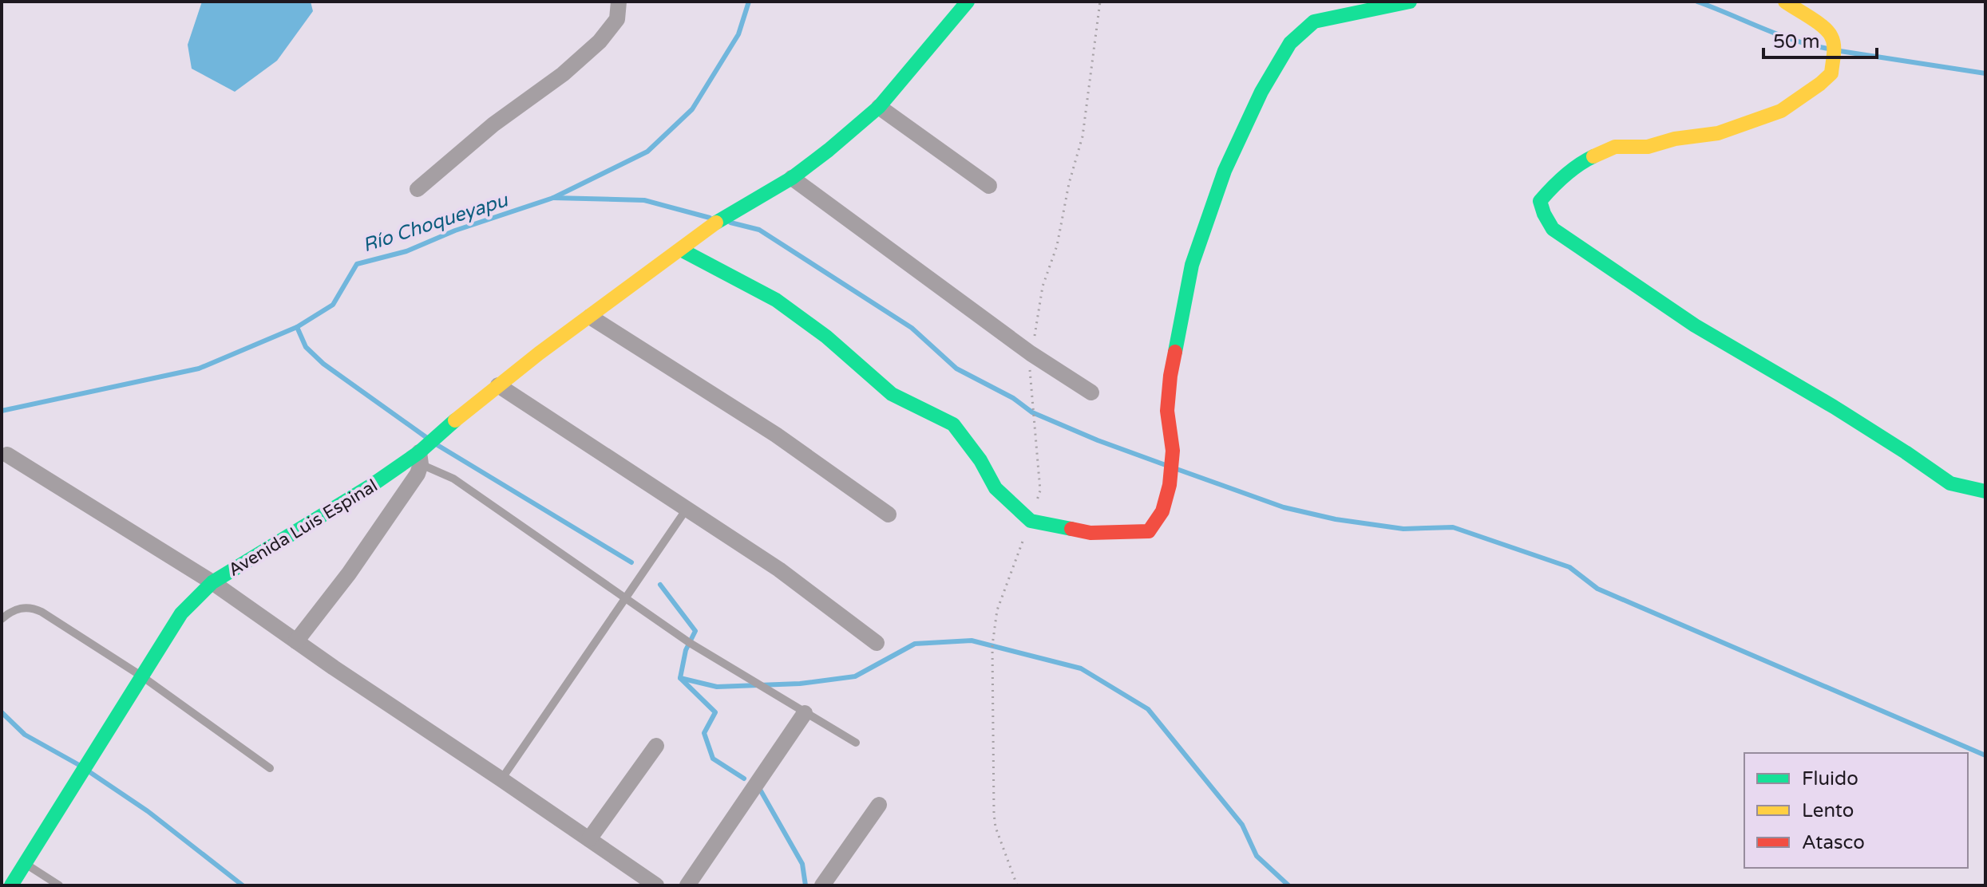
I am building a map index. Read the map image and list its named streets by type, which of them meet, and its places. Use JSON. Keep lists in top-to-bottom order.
{
  "streets": {
    "street": ["Avenida Luis Espinal"]
  },
  "water": ["Río Choqueyapu"],
  "legend": ["Fluido", "Lento", "Atasco"],
  "scale_bar": "50 m"
}
